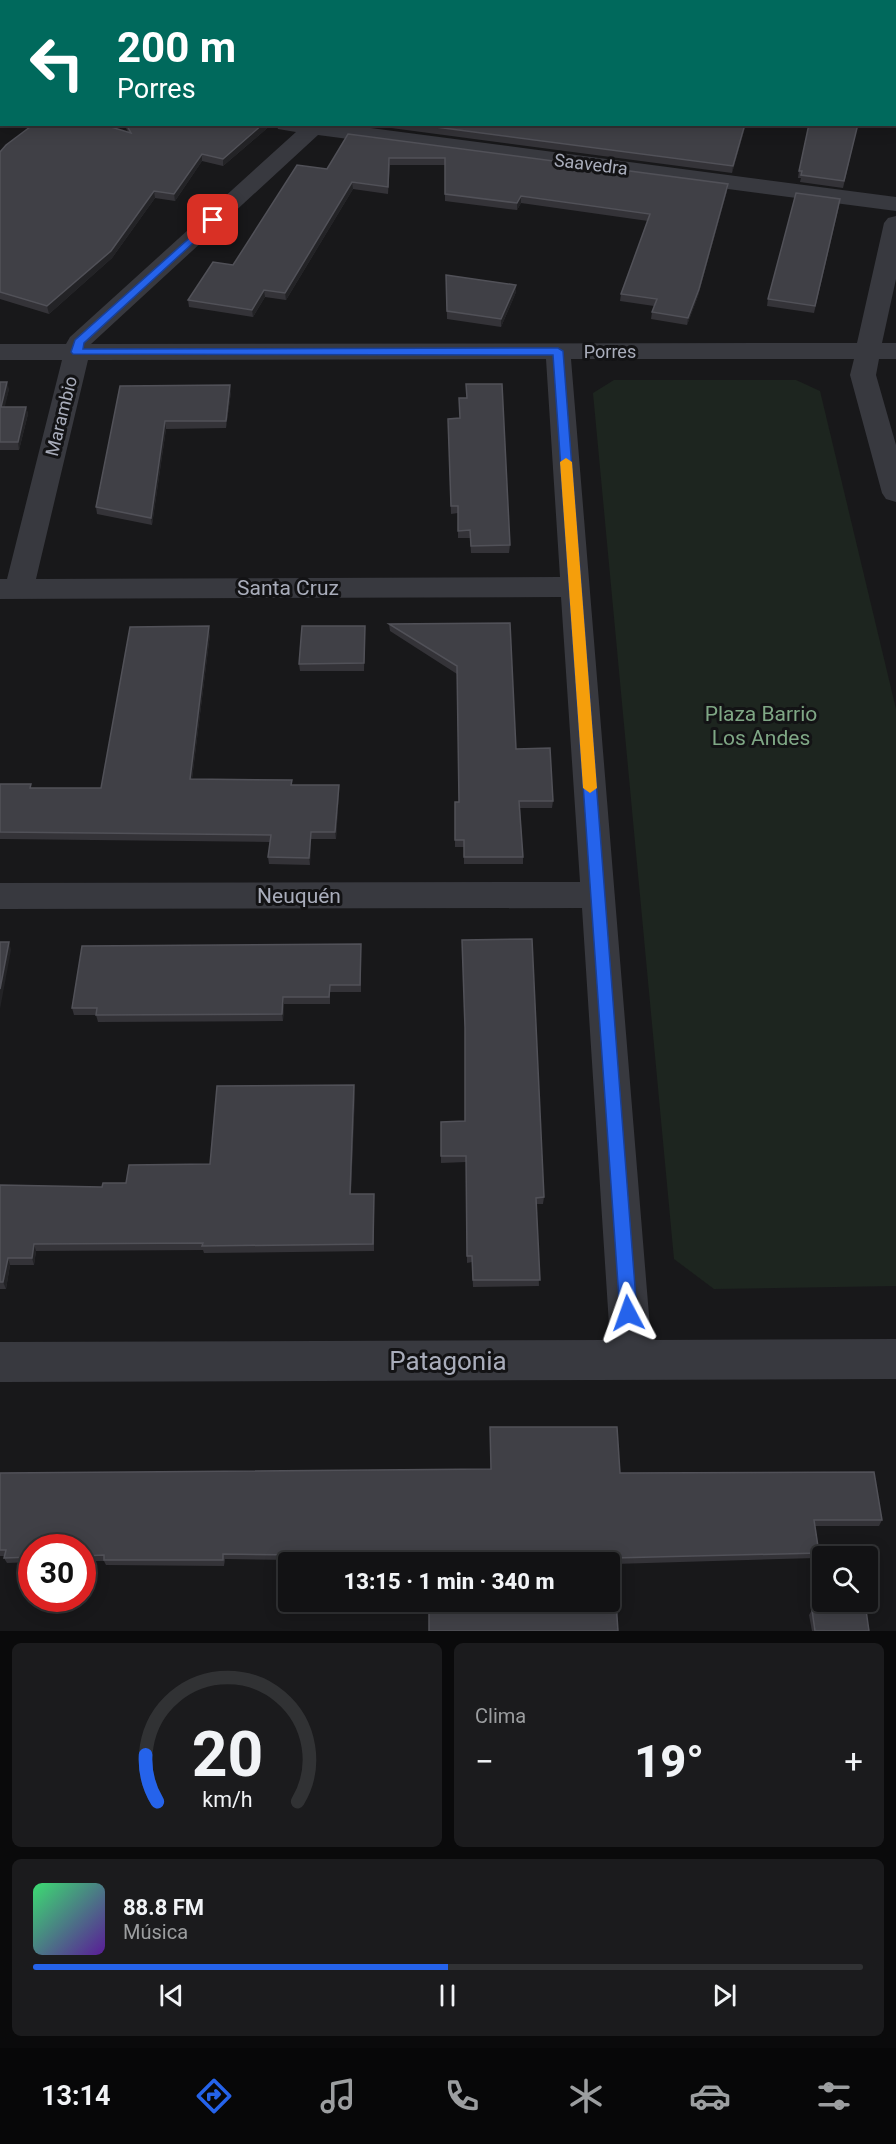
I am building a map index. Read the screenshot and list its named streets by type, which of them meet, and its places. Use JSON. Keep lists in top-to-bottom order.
{
  "streets": {
    "street": [
      "Saavedra",
      "Porres",
      "Marambio",
      "Santa Cruz",
      "Neuquén",
      "Patagonia"
    ]
  },
  "crossings": [
    ["Saavedra", "Marambio"],
    ["Porres", "Marambio"],
    ["Marambio", "Santa Cruz"]
  ],
  "parks": ["Plaza Barrio Los Andes"],
  "page": {
    "turn": ["200 m", "Porres"],
    "limit": "30",
    "trip": "13:15 · 1 min · 340 m",
    "tile": "Clima",
    "heat": ["−", "19°", "+"],
    "song": ["88.8 FM", "Música"],
    "tabs": "13:14",
    "gauge": ["20", "km/h"]
  }
}
